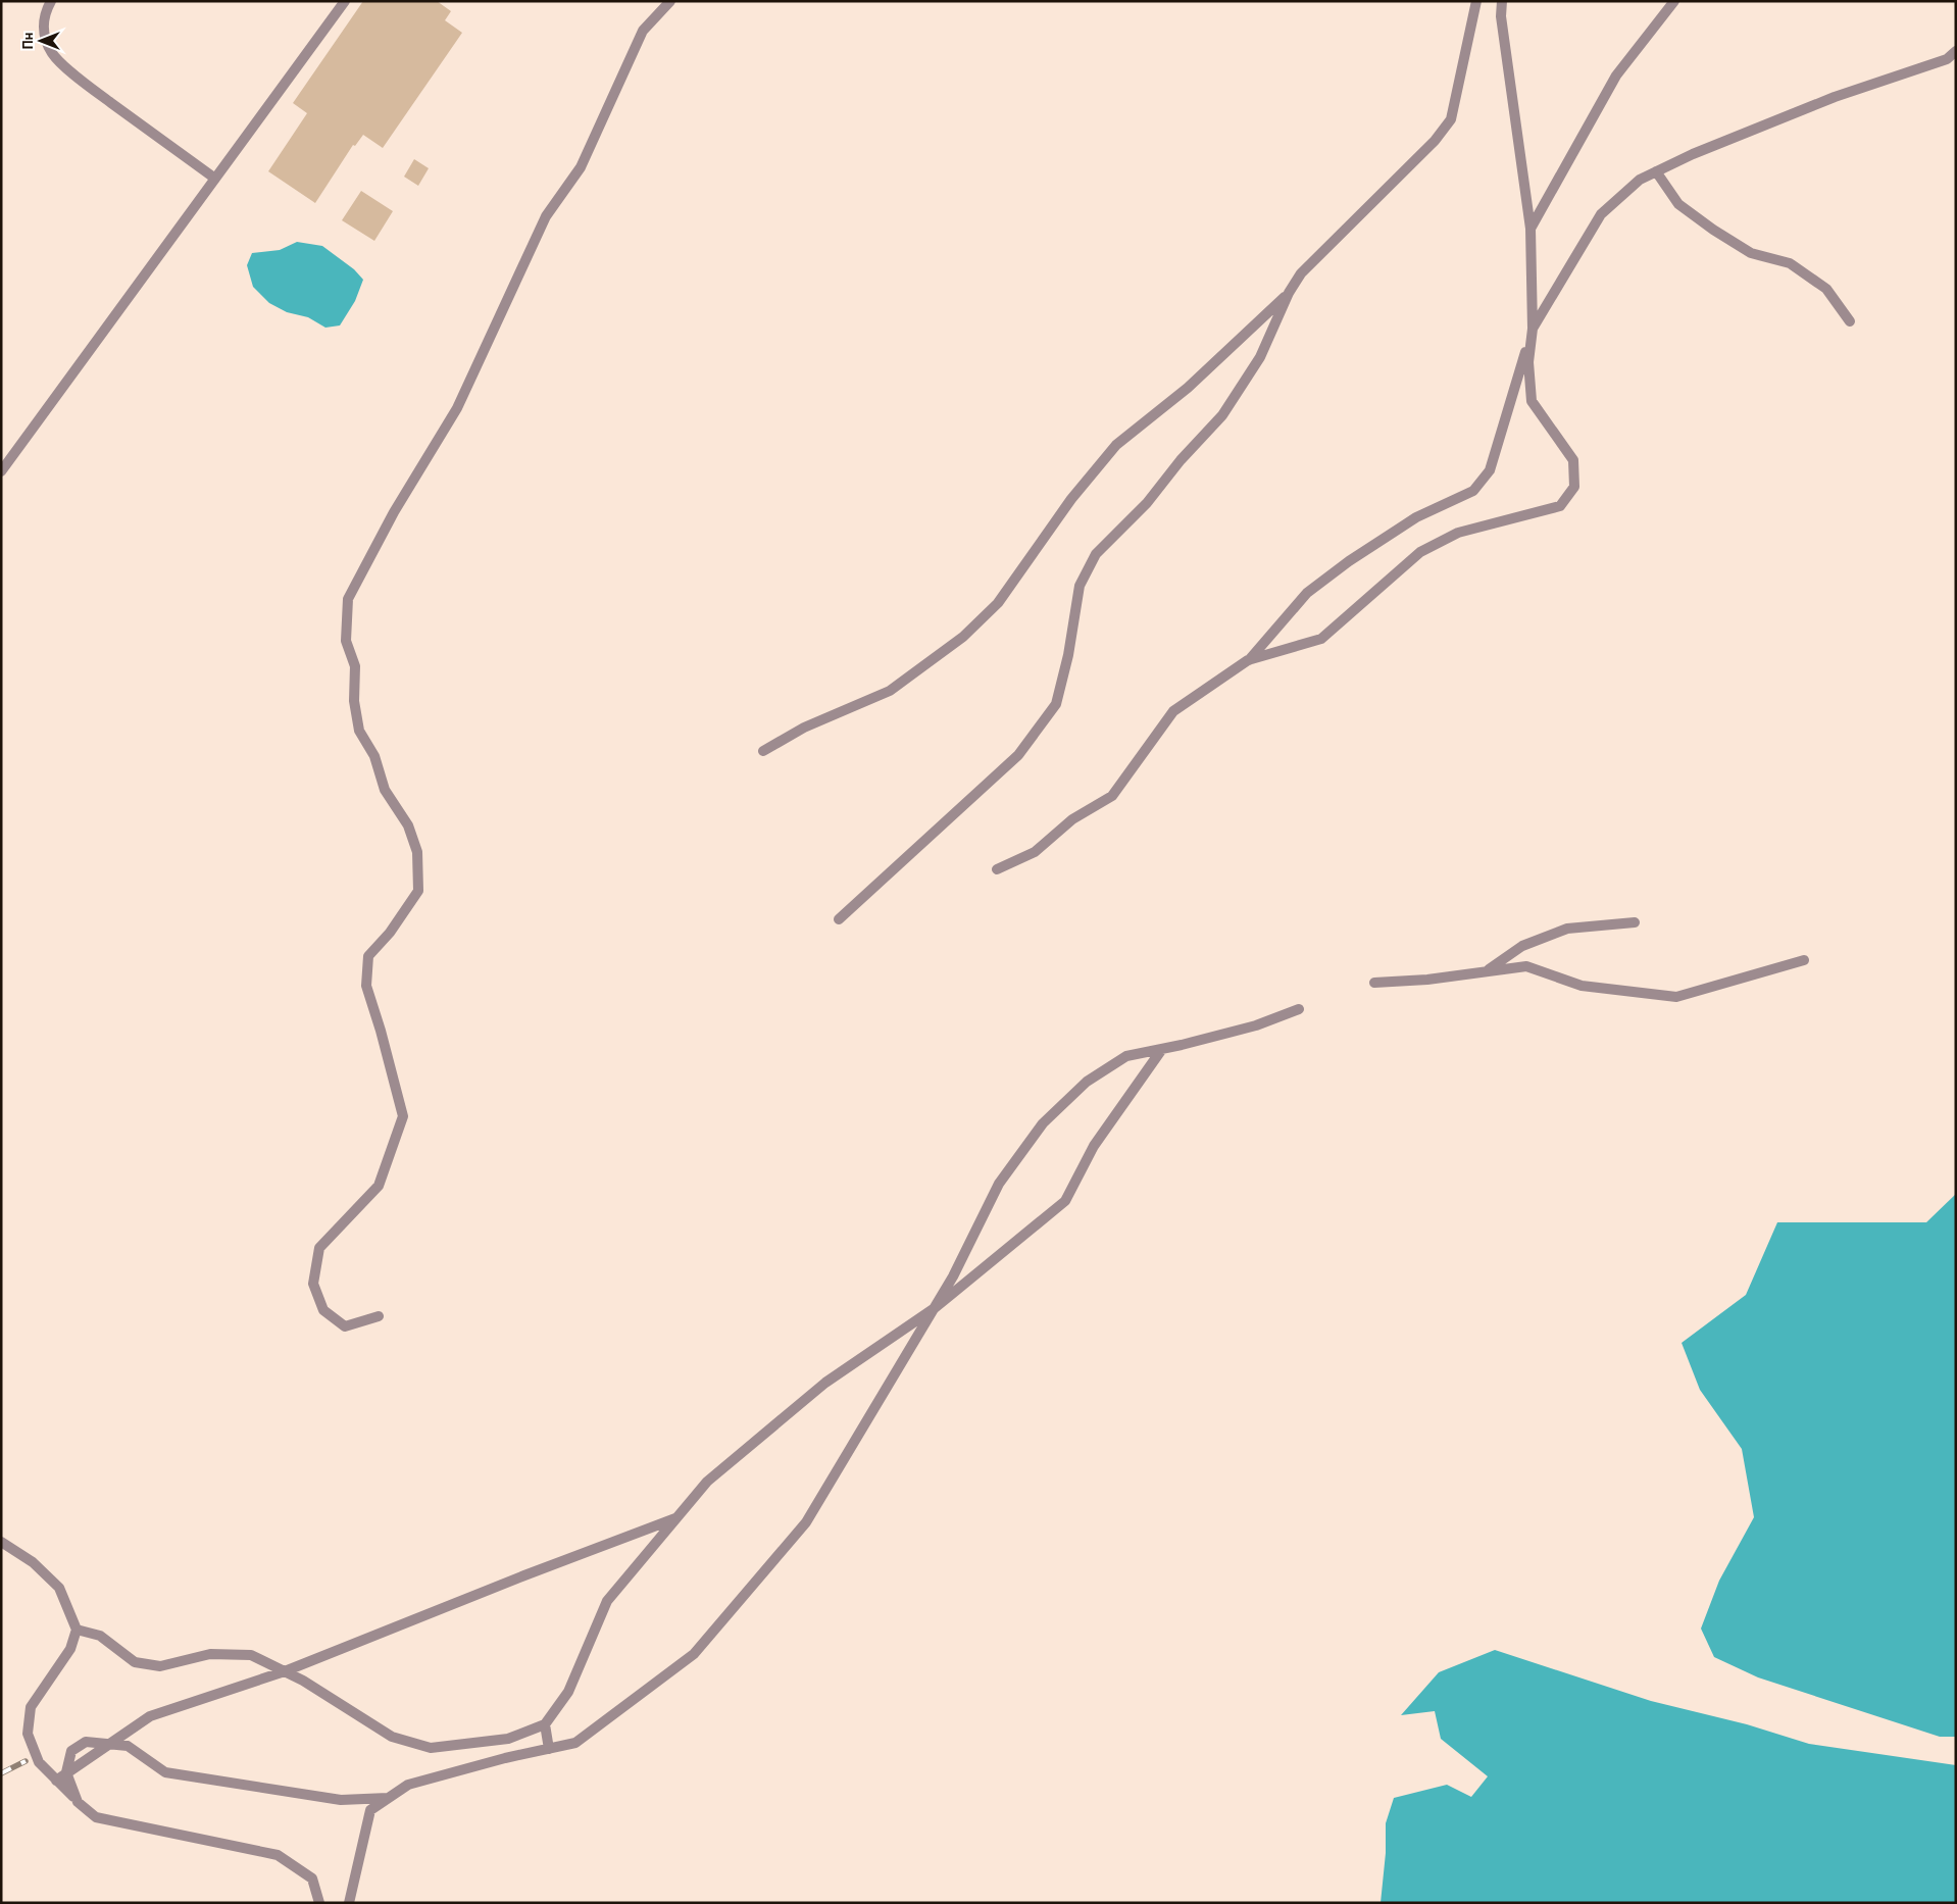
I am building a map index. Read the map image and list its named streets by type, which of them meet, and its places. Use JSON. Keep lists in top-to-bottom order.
{
  "north": "left"
}
